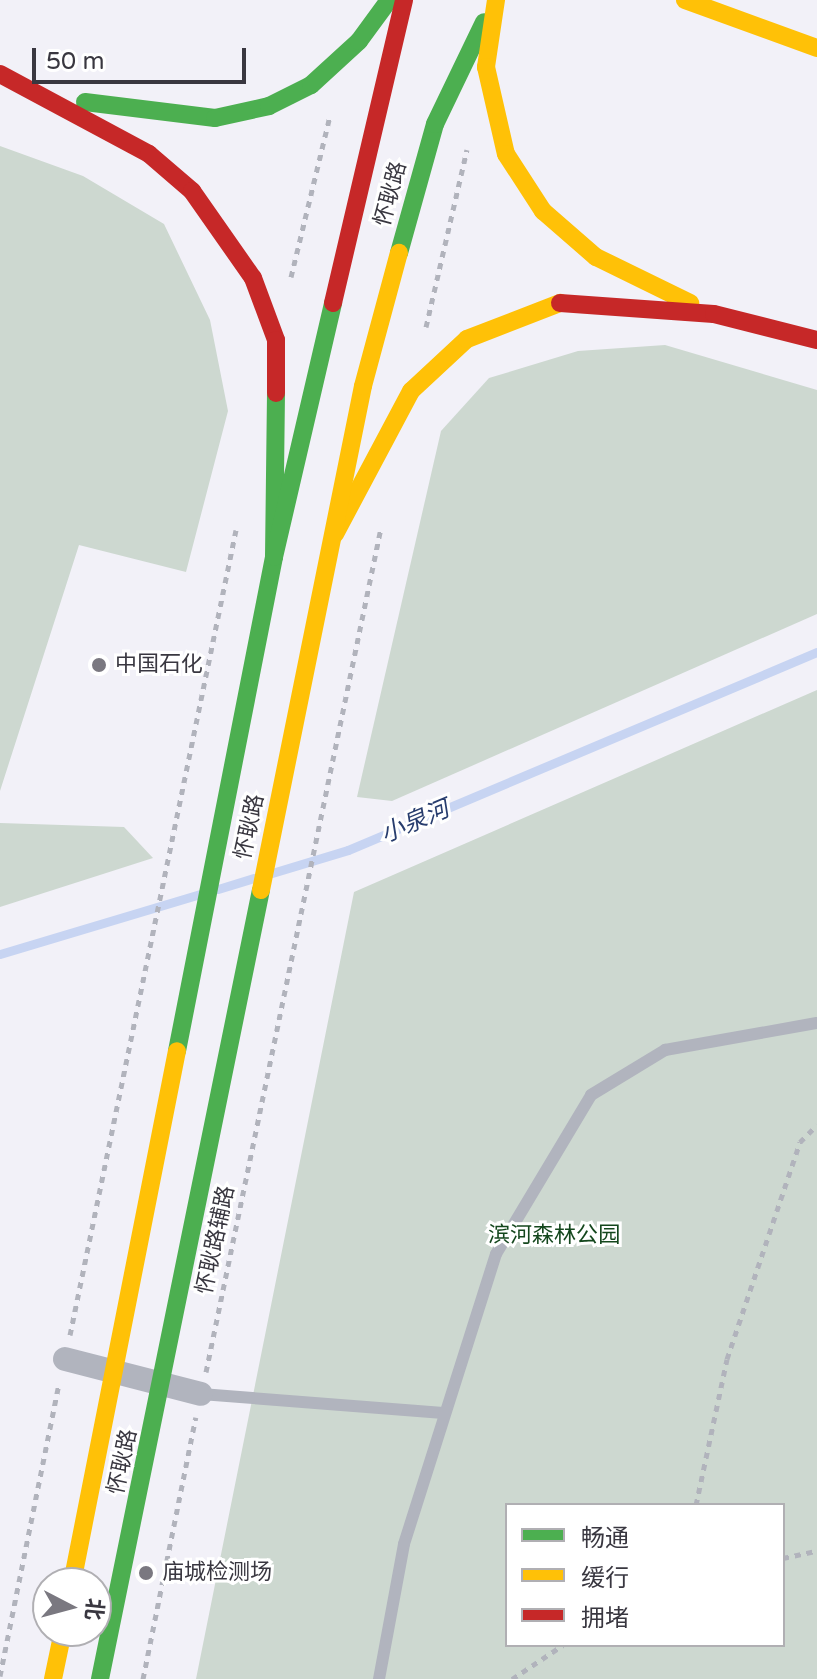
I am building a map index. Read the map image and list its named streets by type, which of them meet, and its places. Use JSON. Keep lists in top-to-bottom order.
{
  "streets": {
    "main road": ["怀耿路"],
    "path": ["怀耿路辅路"]
  },
  "water": ["小泉河"],
  "parks": ["滨河森林公园"],
  "places": ["中国石化", "庙城检测场"],
  "legend": ["畅通", "缓行", "拥堵"],
  "scale_bar": "50 m",
  "north": "right"
}
